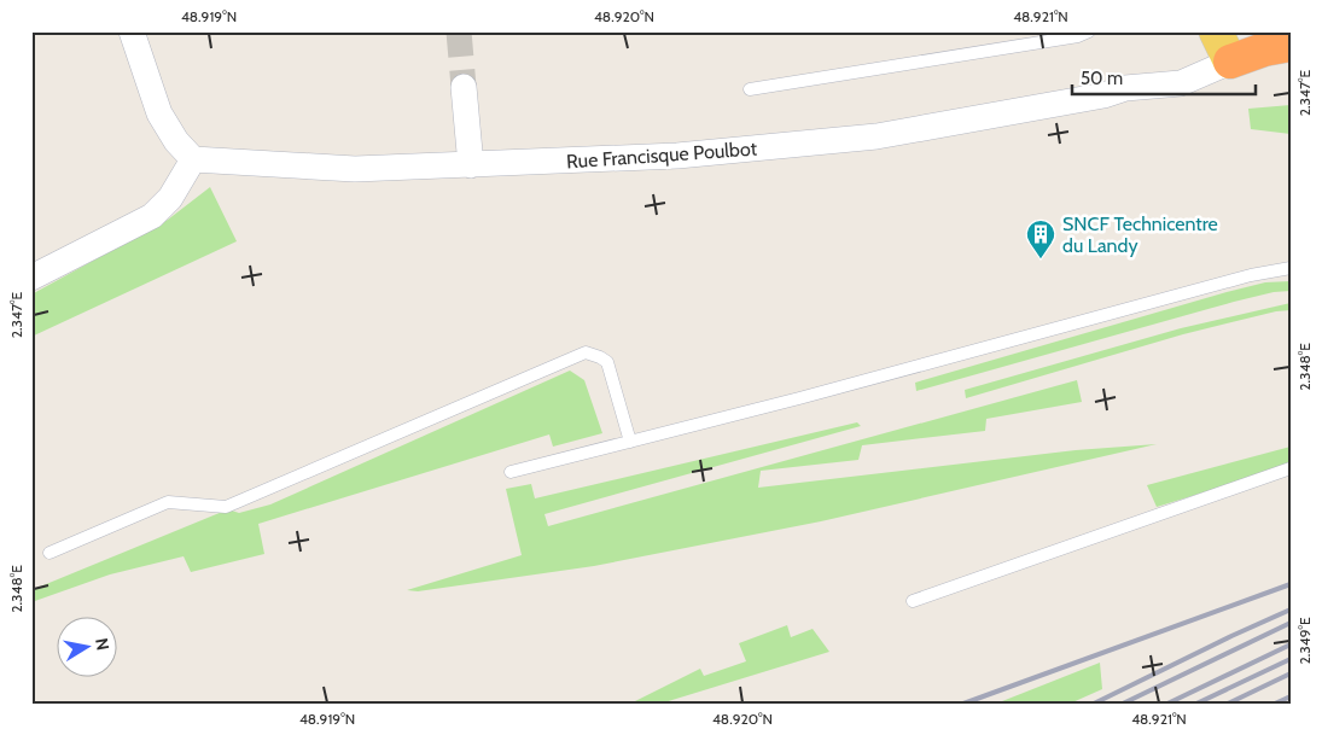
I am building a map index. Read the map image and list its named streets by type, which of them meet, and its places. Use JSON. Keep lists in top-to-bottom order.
{
  "streets": {
    "street": ["Rue Francisque Poulbot"]
  },
  "places": {
    "building": ["SNCF Technicentre du Landy"]
  },
  "scale_bar": "50 m",
  "north": "right",
  "coordinates": [
    "48.919°N",
    "48.920°N",
    "48.921°N",
    "2.347°E",
    "2.348°E",
    "2.349°E"
  ]
}
